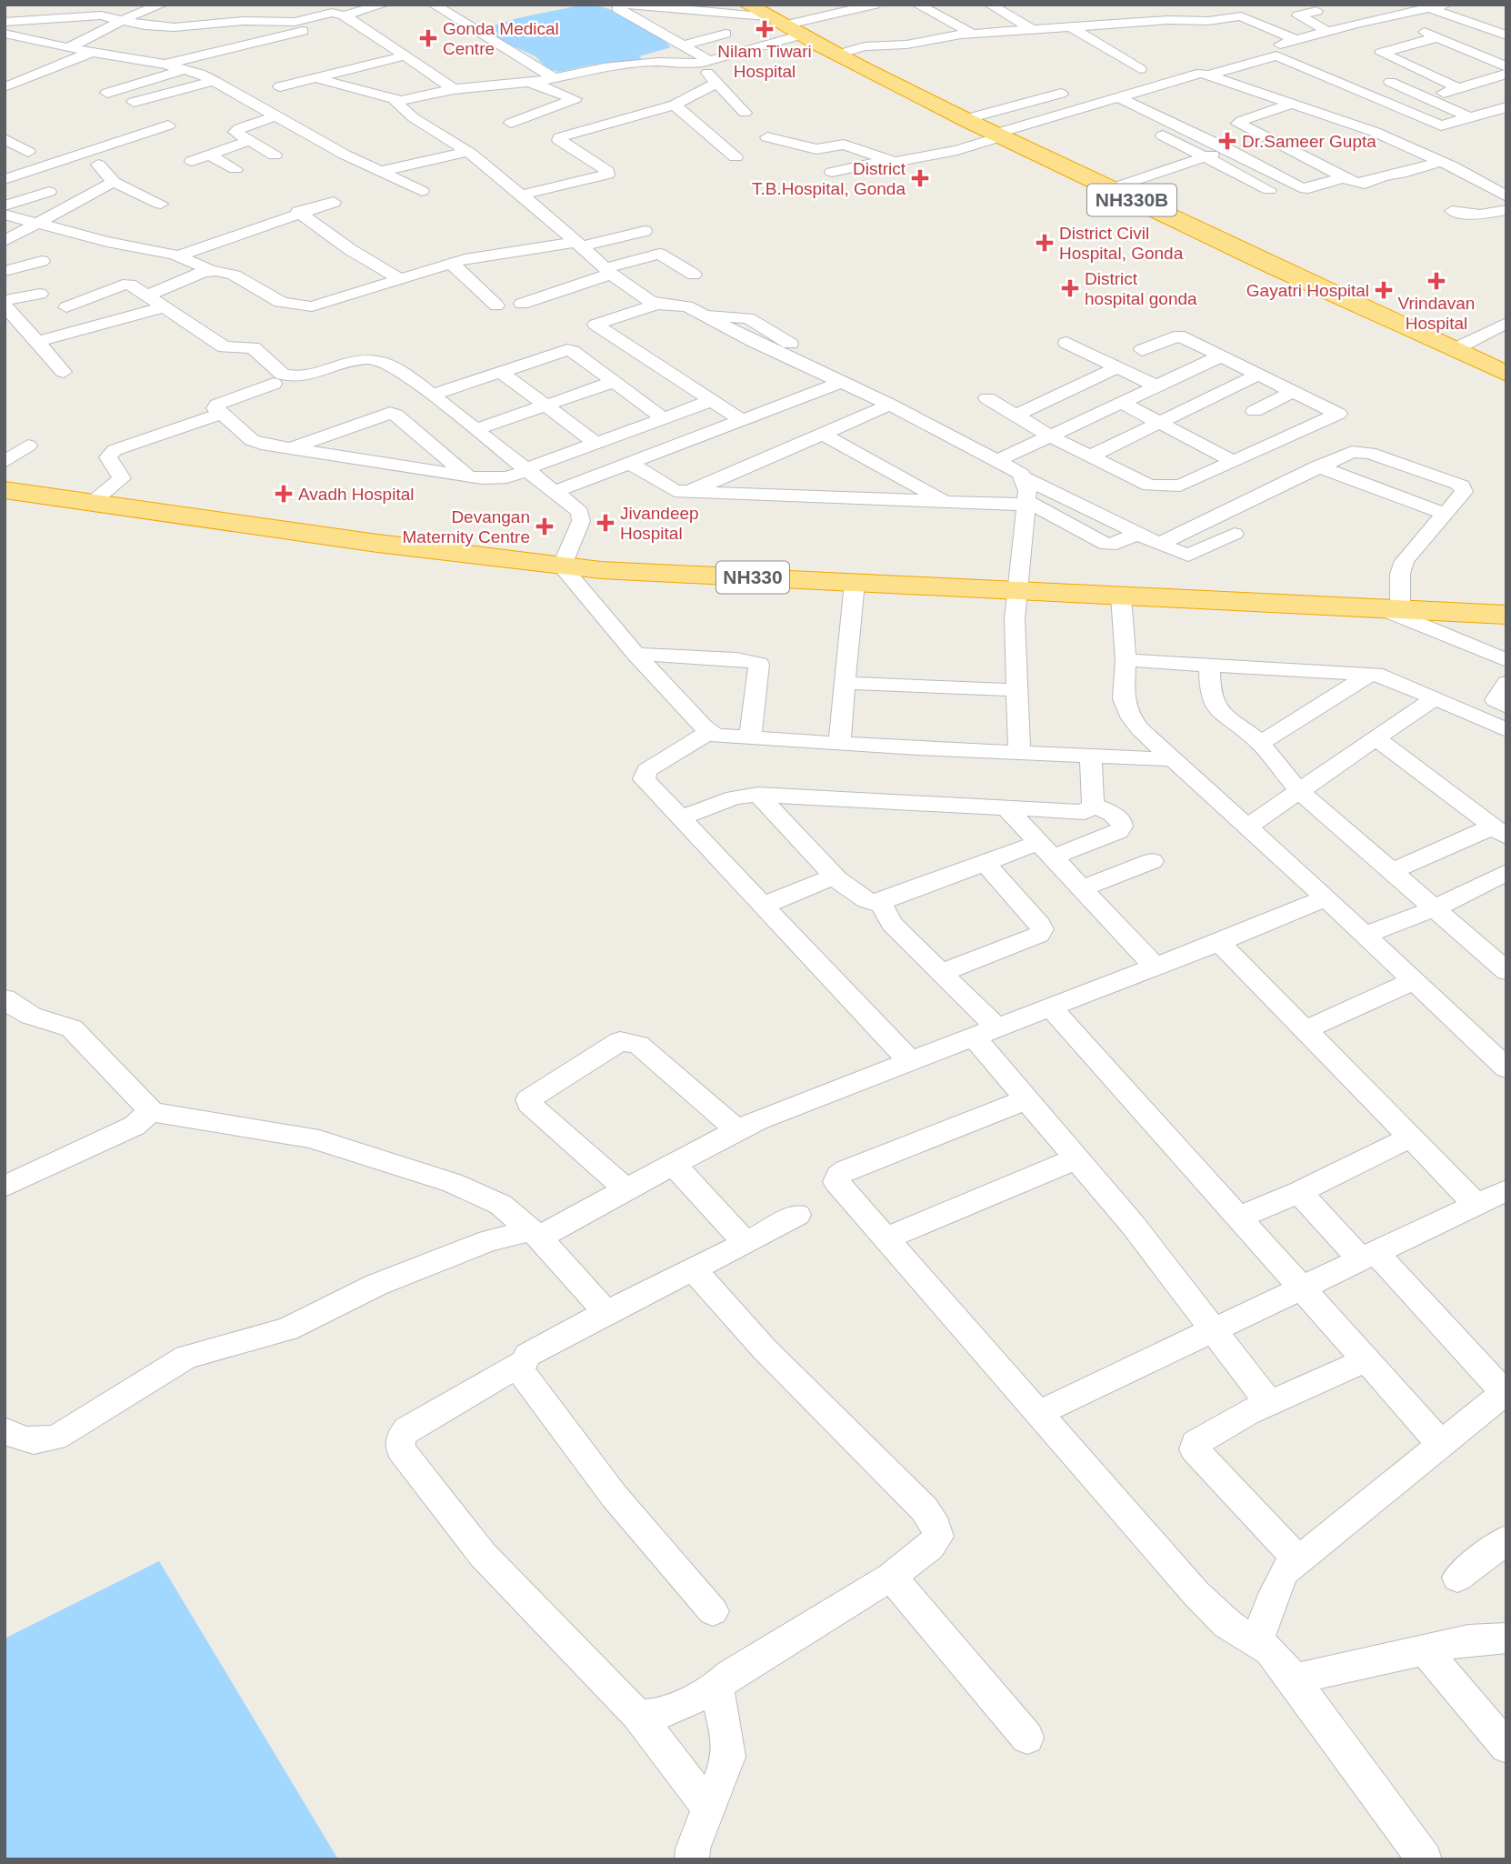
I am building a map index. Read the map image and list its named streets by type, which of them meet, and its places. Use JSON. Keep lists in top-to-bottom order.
{
  "streets": {
    "highway": ["NH330B", "NH330"]
  },
  "places": {
    "health": [
      "Nilam Tiwari Hospital",
      "Gonda Medical Centre",
      "Dr.Sameer Gupta",
      "District T.B.Hospital, Gonda",
      "District Civil Hospital, Gonda",
      "Vrindavan Hospital",
      "District hospital gonda",
      "Gayatri Hospital",
      "Avadh Hospital",
      "Jivandeep Hospital",
      "Devangan Maternity Centre"
    ]
  }
}
